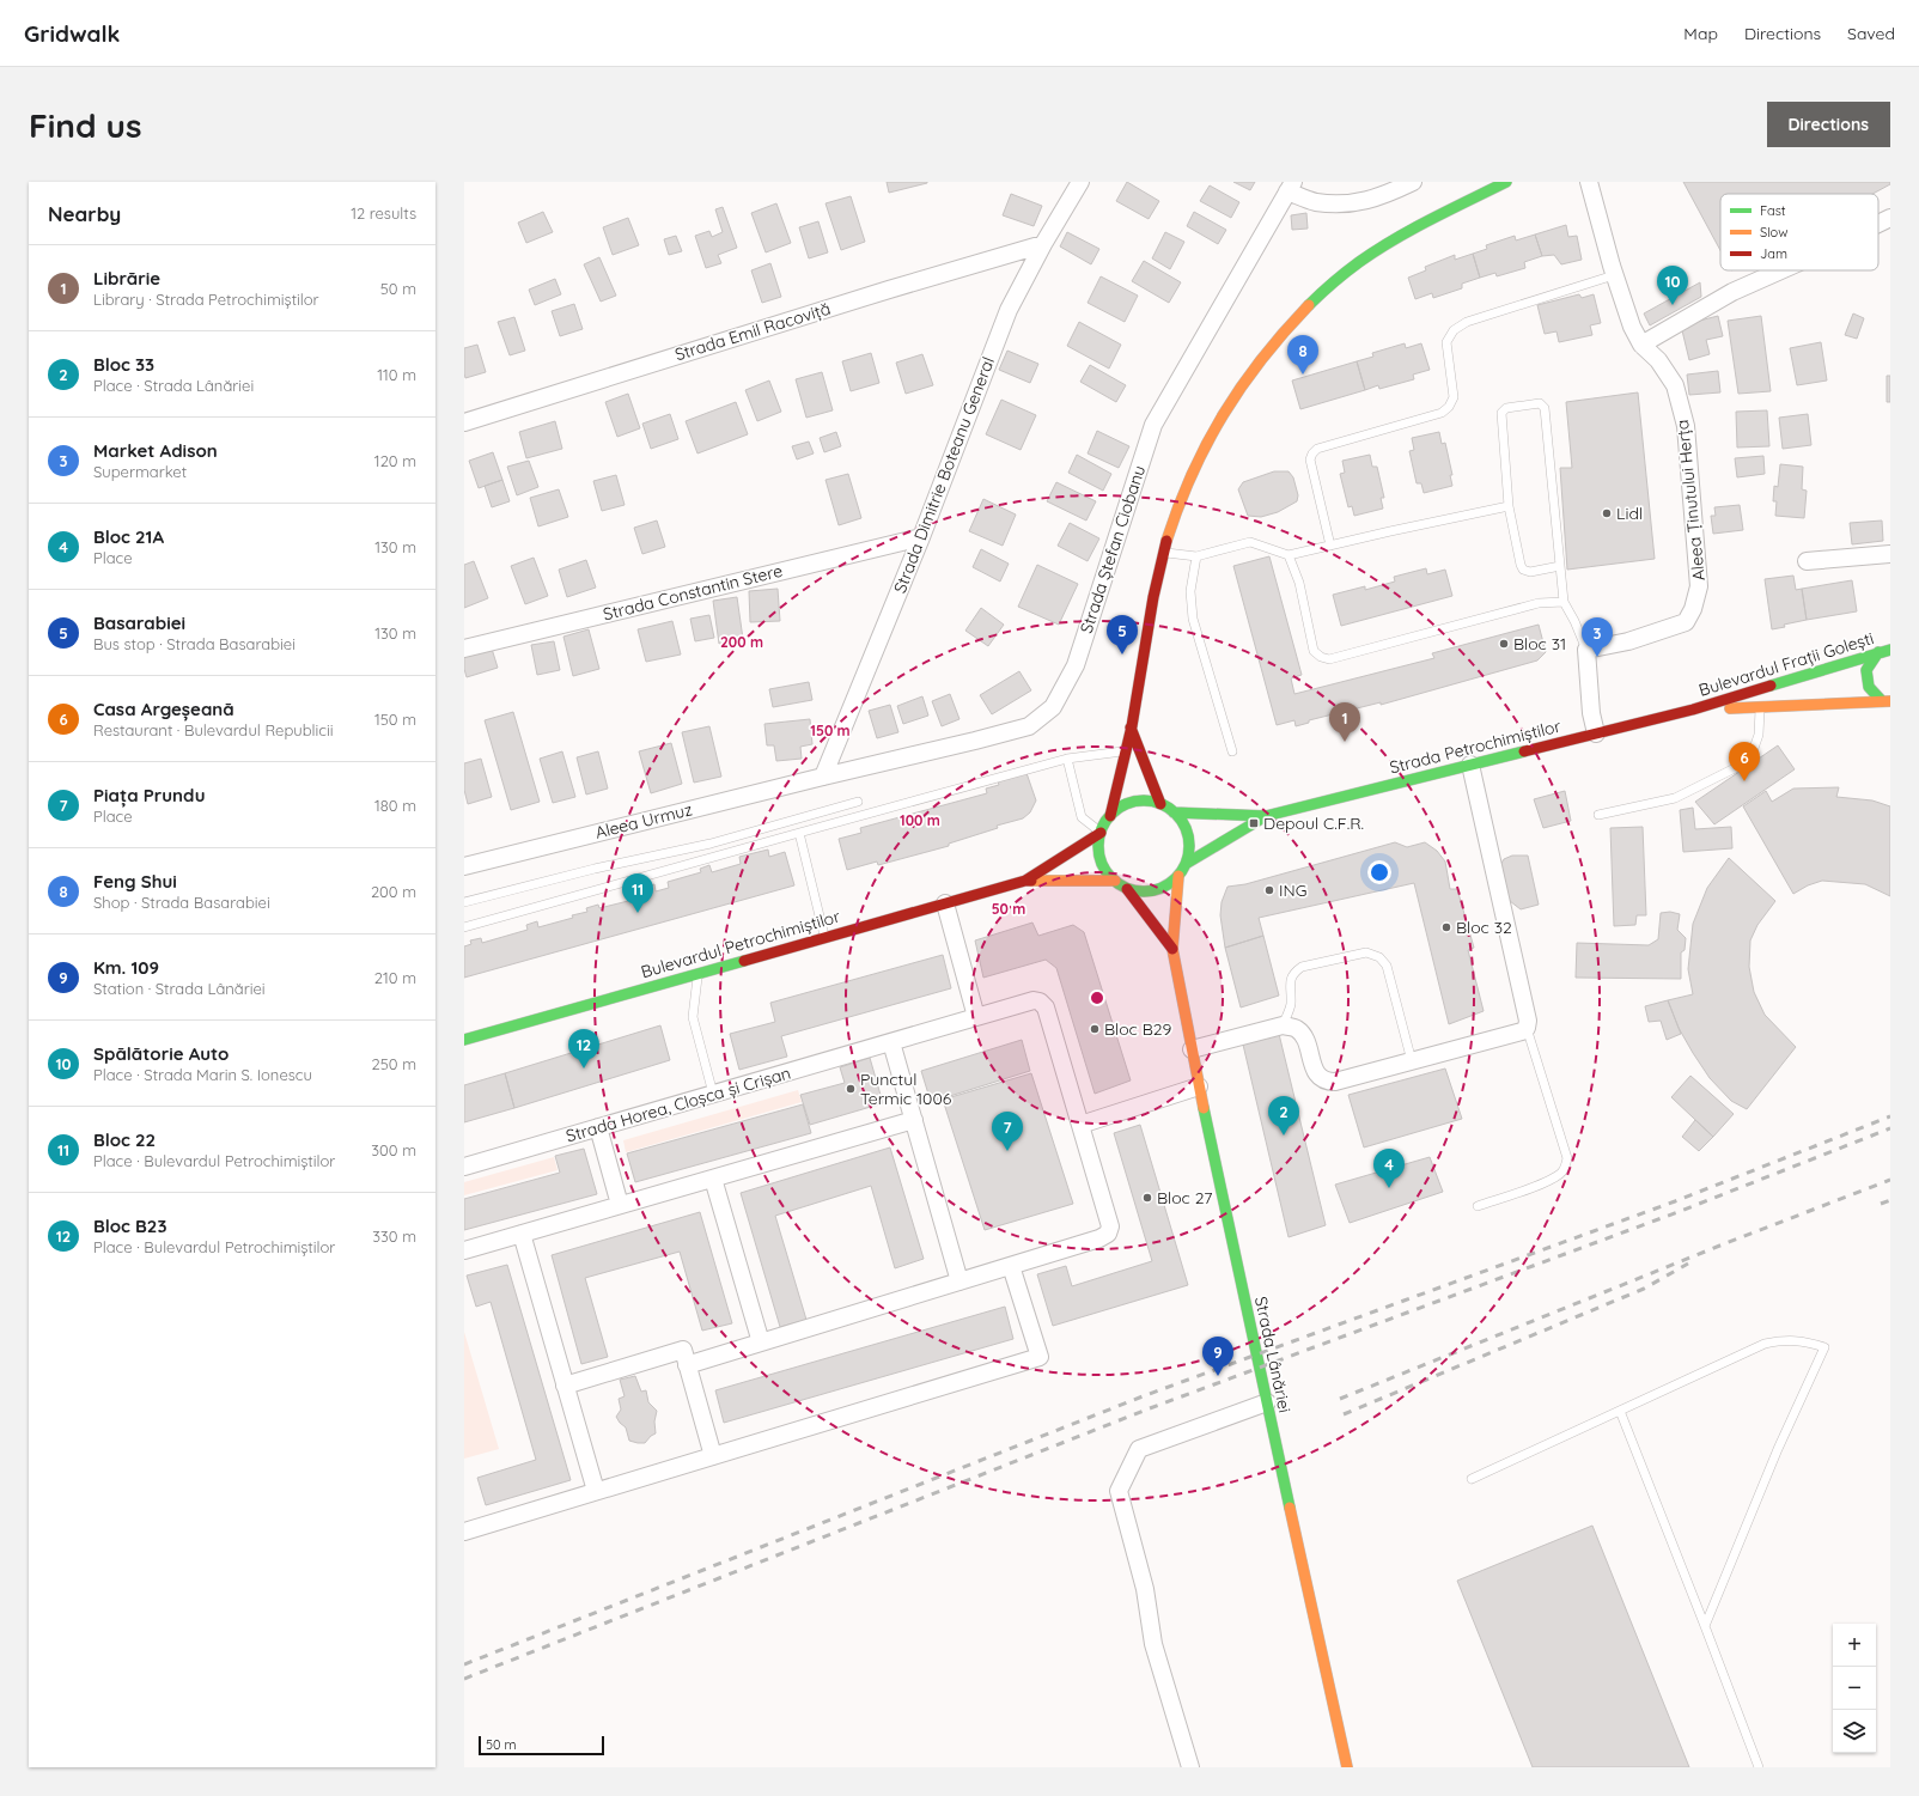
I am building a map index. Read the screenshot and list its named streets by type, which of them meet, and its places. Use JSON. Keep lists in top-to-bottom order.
{
  "streets": {
    "main road": [
      "Bulevardul Frații Golești",
      "Strada Petrochimiștilor",
      "Bulevardul Petrochimiștilor",
      "Strada Lânăriei"
    ],
    "street": [
      "Strada Emil Racoviță",
      "Strada Dimitrie Boteanu General",
      "Aleea Ținutului Herța",
      "Strada Ștefan Ciobanu",
      "Strada Constantin Stere",
      "Aleea Urmuz",
      "Strada Horea, Cloșca și Crișan"
    ]
  },
  "crossings": [
    ["Strada Emil Racoviță", "Strada Dimitrie Boteanu General"],
    ["Strada Dimitrie Boteanu General", "Strada Ștefan Ciobanu"],
    ["Strada Dimitrie Boteanu General", "Strada Constantin Stere"],
    ["Strada Dimitrie Boteanu General", "Aleea Urmuz"],
    ["Strada Ștefan Ciobanu", "Aleea Urmuz"],
    ["Bulevardul Frații Golești", "Strada Petrochimiștilor"],
    ["Strada Petrochimiștilor", "Bulevardul Petrochimiștilor"]
  ],
  "places": {
    "other": [
      "Lidl",
      "Bloc 31",
      "ING",
      "Bloc 32",
      "Bloc B29",
      "Punctul Termic 1006",
      "Bloc 27"
    ],
    "transit": ["Depoul C.F.R."]
  },
  "legend": ["Fast", "Slow", "Jam"],
  "scale_bar": "50 m",
  "page": {
    "header": "Gridwalk",
    "nav": ["Map", "Directions", "Saved"],
    "buttons": "Directions",
    "title": "Find us",
    "heading": ["Nearby", "12 results"],
    "list": [
      {
        "mark": "1",
        "name": "Librărie",
        "note": "Library · Strada Petrochimiștilor",
        "value": "50 m"
      },
      {
        "mark": "2",
        "name": "Bloc 33",
        "note": "Place · Strada Lânăriei",
        "value": "110 m"
      },
      {
        "mark": "3",
        "name": "Market Adison",
        "note": "Supermarket",
        "value": "120 m"
      },
      {
        "mark": "4",
        "name": "Bloc 21A",
        "note": "Place",
        "value": "130 m"
      },
      {
        "mark": "5",
        "name": "Basarabiei",
        "note": "Bus stop · Strada Basarabiei",
        "value": "130 m"
      },
      {
        "mark": "6",
        "name": "Casa Argeșeană",
        "note": "Restaurant · Bulevardul Republicii",
        "value": "150 m"
      },
      {
        "mark": "7",
        "name": "Piața Prundu",
        "note": "Place",
        "value": "180 m"
      },
      {
        "mark": "8",
        "name": "Feng Shui",
        "note": "Shop · Strada Basarabiei",
        "value": "200 m"
      },
      {
        "mark": "9",
        "name": "Km. 109",
        "note": "Station · Strada Lânăriei",
        "value": "210 m"
      },
      {
        "mark": "10",
        "name": "Spălătorie Auto",
        "note": "Place · Strada Marin S. Ionescu",
        "value": "250 m"
      },
      {
        "mark": "11",
        "name": "Bloc 22",
        "note": "Place · Bulevardul Petrochimiștilor",
        "value": "300 m"
      },
      {
        "mark": "12",
        "name": "Bloc B23",
        "note": "Place · Bulevardul Petrochimiștilor",
        "value": "330 m"
      }
    ],
    "pins": [
      "10",
      "8",
      "5",
      "3",
      "1",
      "6",
      "11",
      "12",
      "2",
      "7",
      "4",
      "9"
    ],
    "map_buttons": ["+", "−"],
    "scale": "50 m"
  },
  "rings": [
    "200 m",
    "150 m",
    "100 m",
    "50 m"
  ]
}
